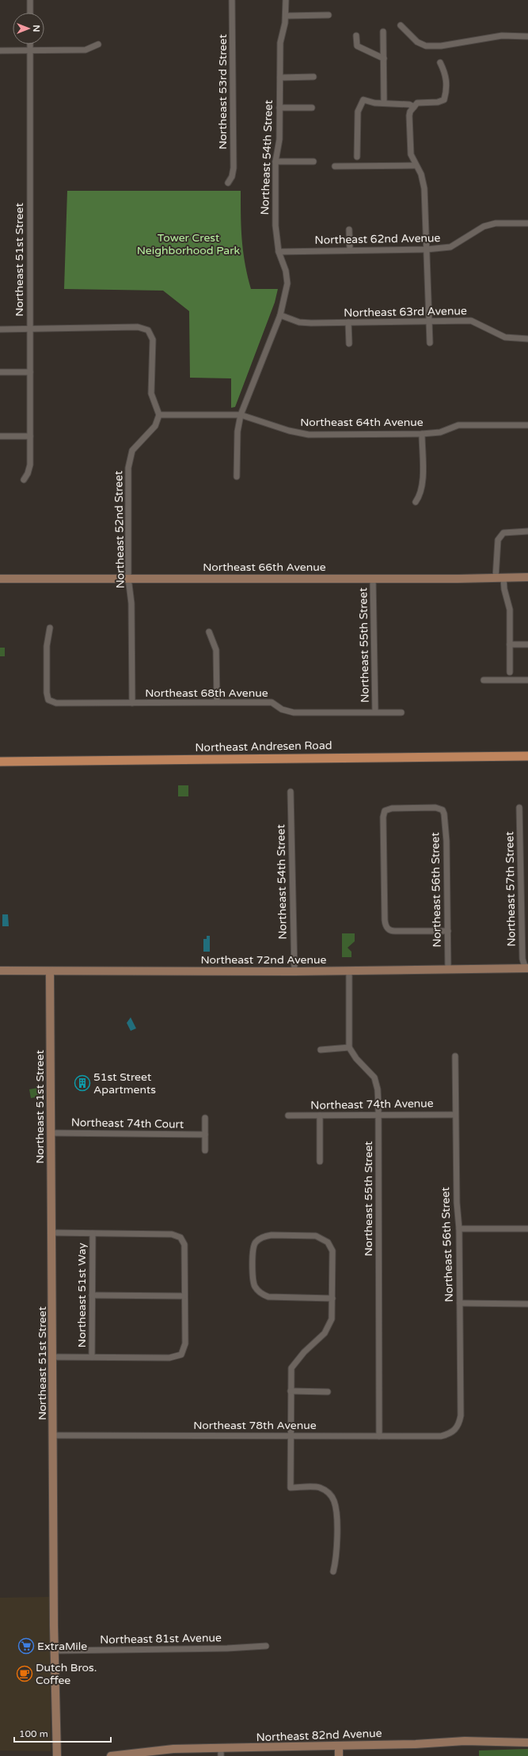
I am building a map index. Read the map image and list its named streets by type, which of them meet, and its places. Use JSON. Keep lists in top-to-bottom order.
{
  "streets": {
    "main road": ["Northeast Andresen Road"],
    "street": [
      "Northeast 53rd Street",
      "Northeast 54th Street",
      "Northeast 62nd Avenue",
      "Northeast 51st Street",
      "Northeast 63rd Avenue",
      "Northeast 64th Avenue",
      "Northeast 52nd Street",
      "Northeast 66th Avenue",
      "Northeast 55th Street",
      "Northeast 68th Avenue",
      "Northeast 57th Street",
      "Northeast 56th Street",
      "Northeast 72nd Avenue",
      "Northeast 74th Avenue",
      "Northeast 74th Court",
      "Northeast 51st Way",
      "Northeast 78th Avenue",
      "Northeast 81st Avenue",
      "Northeast 82nd Avenue"
    ]
  },
  "crossings": [
    ["Northeast 54th Street", "Northeast 62nd Avenue"],
    ["Northeast 54th Street", "Northeast 63rd Avenue"],
    ["Northeast 54th Street", "Northeast 64th Avenue"],
    ["Northeast 54th Street", "Northeast 72nd Avenue"],
    ["Northeast 51st Street", "Northeast 72nd Avenue"],
    ["Northeast 51st Street", "Northeast 74th Court"],
    ["Northeast 51st Street", "Northeast 78th Avenue"],
    ["Northeast 51st Street", "Northeast 81st Avenue"],
    ["Northeast 64th Avenue", "Northeast 52nd Street"],
    ["Northeast 52nd Street", "Northeast 66th Avenue"],
    ["Northeast 52nd Street", "Northeast 68th Avenue"],
    ["Northeast 66th Avenue", "Northeast 55th Street"],
    ["Northeast 55th Street", "Northeast 68th Avenue"],
    ["Northeast 55th Street", "Northeast 74th Avenue"],
    ["Northeast 55th Street", "Northeast 78th Avenue"],
    ["Northeast 57th Street", "Northeast 72nd Avenue"],
    ["Northeast 56th Street", "Northeast 72nd Avenue"],
    ["Northeast 56th Street", "Northeast 74th Avenue"],
    ["Northeast 56th Street", "Northeast 78th Avenue"]
  ],
  "parks": ["Tower Crest Neighborhood Park"],
  "places": {
    "building": ["51st Street Apartments"],
    "supermarket": ["ExtraMile"],
    "cafe": ["Dutch Bros. Coffee"]
  },
  "scale_bar": "100 m",
  "north": "right"
}
